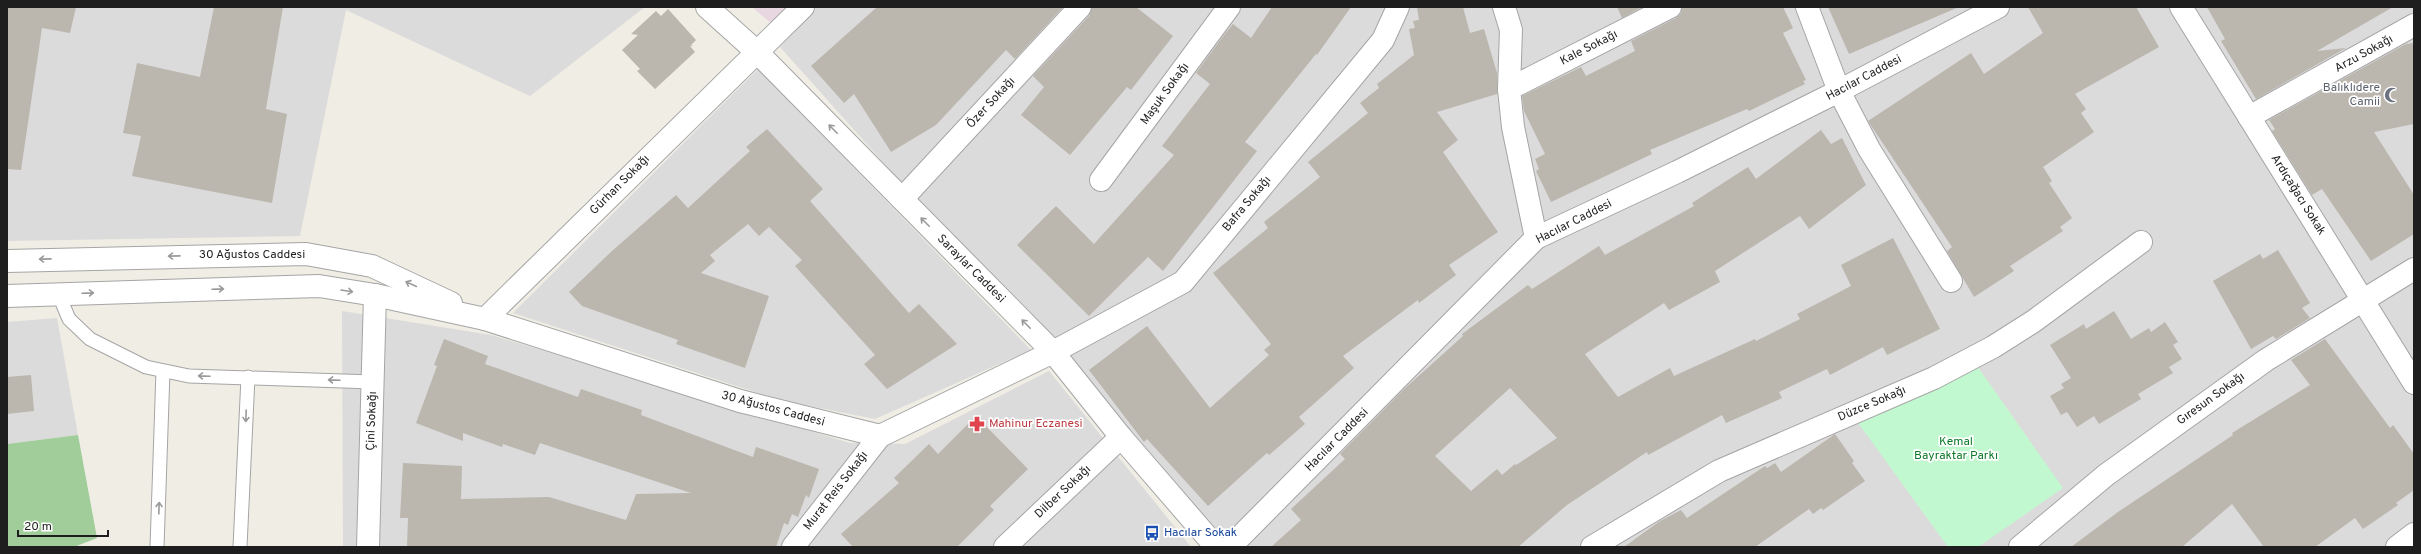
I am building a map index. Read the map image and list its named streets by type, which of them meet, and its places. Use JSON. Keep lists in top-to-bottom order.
{
  "streets": {
    "street": [
      "Kale Sokağı",
      "Arzu Sokağı",
      "Hacılar Caddesi",
      "Maşuk Sokağı",
      "Özer Sokağı",
      "Gürhan Sokağı",
      "Ardıçağacı Sokak",
      "Bafra Sokağı",
      "30 Ağustos Caddesi",
      "Saraylar Caddesi",
      "Gıresun Sokağı",
      "Düzce Sokağı",
      "Çini Sokağı",
      "Murat Reis Sokağı",
      "Dilber Sokağı"
    ]
  },
  "crossings": [
    ["Arzu Sokağı", "Ardıçağacı Sokak"],
    ["Özer Sokağı", "Saraylar Caddesi"],
    ["Gürhan Sokağı", "30 Ağustos Caddesi"],
    ["Gürhan Sokağı", "Saraylar Caddesi"],
    ["Ardıçağacı Sokak", "Gıresun Sokağı"],
    ["Bafra Sokağı", "Saraylar Caddesi"],
    ["30 Ağustos Caddesi", "Çini Sokağı"],
    ["30 Ağustos Caddesi", "Murat Reis Sokağı"],
    ["Saraylar Caddesi", "Dilber Sokağı"]
  ],
  "one_way": ["Saraylar Caddesi"],
  "parks": ["Kemal Bayraktar Parkı"],
  "places": {
    "mosque": ["Balıklıdere Camii"],
    "pharmacy": ["Mahinur Eczanesi"],
    "bus stop": ["Hacılar Sokak"]
  },
  "scale_bar": "20 m"
}
